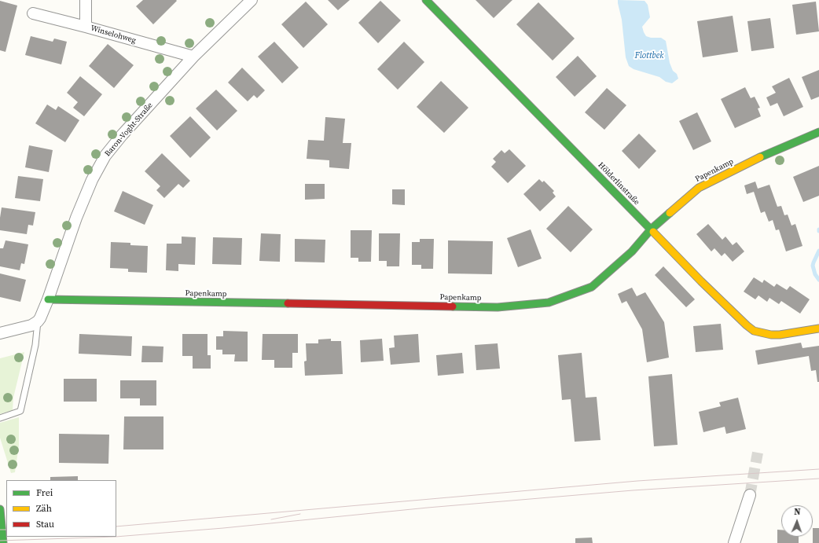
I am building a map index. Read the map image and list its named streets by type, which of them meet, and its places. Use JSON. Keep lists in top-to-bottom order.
{
  "streets": {
    "street": [
      "Winselohweg",
      "Baron-Voght-Straße",
      "Papenkamp",
      "Hölderlinstraße"
    ]
  },
  "crossings": [
    ["Winselohweg", "Baron-Voght-Straße"],
    ["Baron-Voght-Straße", "Papenkamp"],
    ["Papenkamp", "Hölderlinstraße"]
  ],
  "water": ["Flottbek"],
  "legend": ["Frei", "Zäh", "Stau"],
  "north": "top"
}
